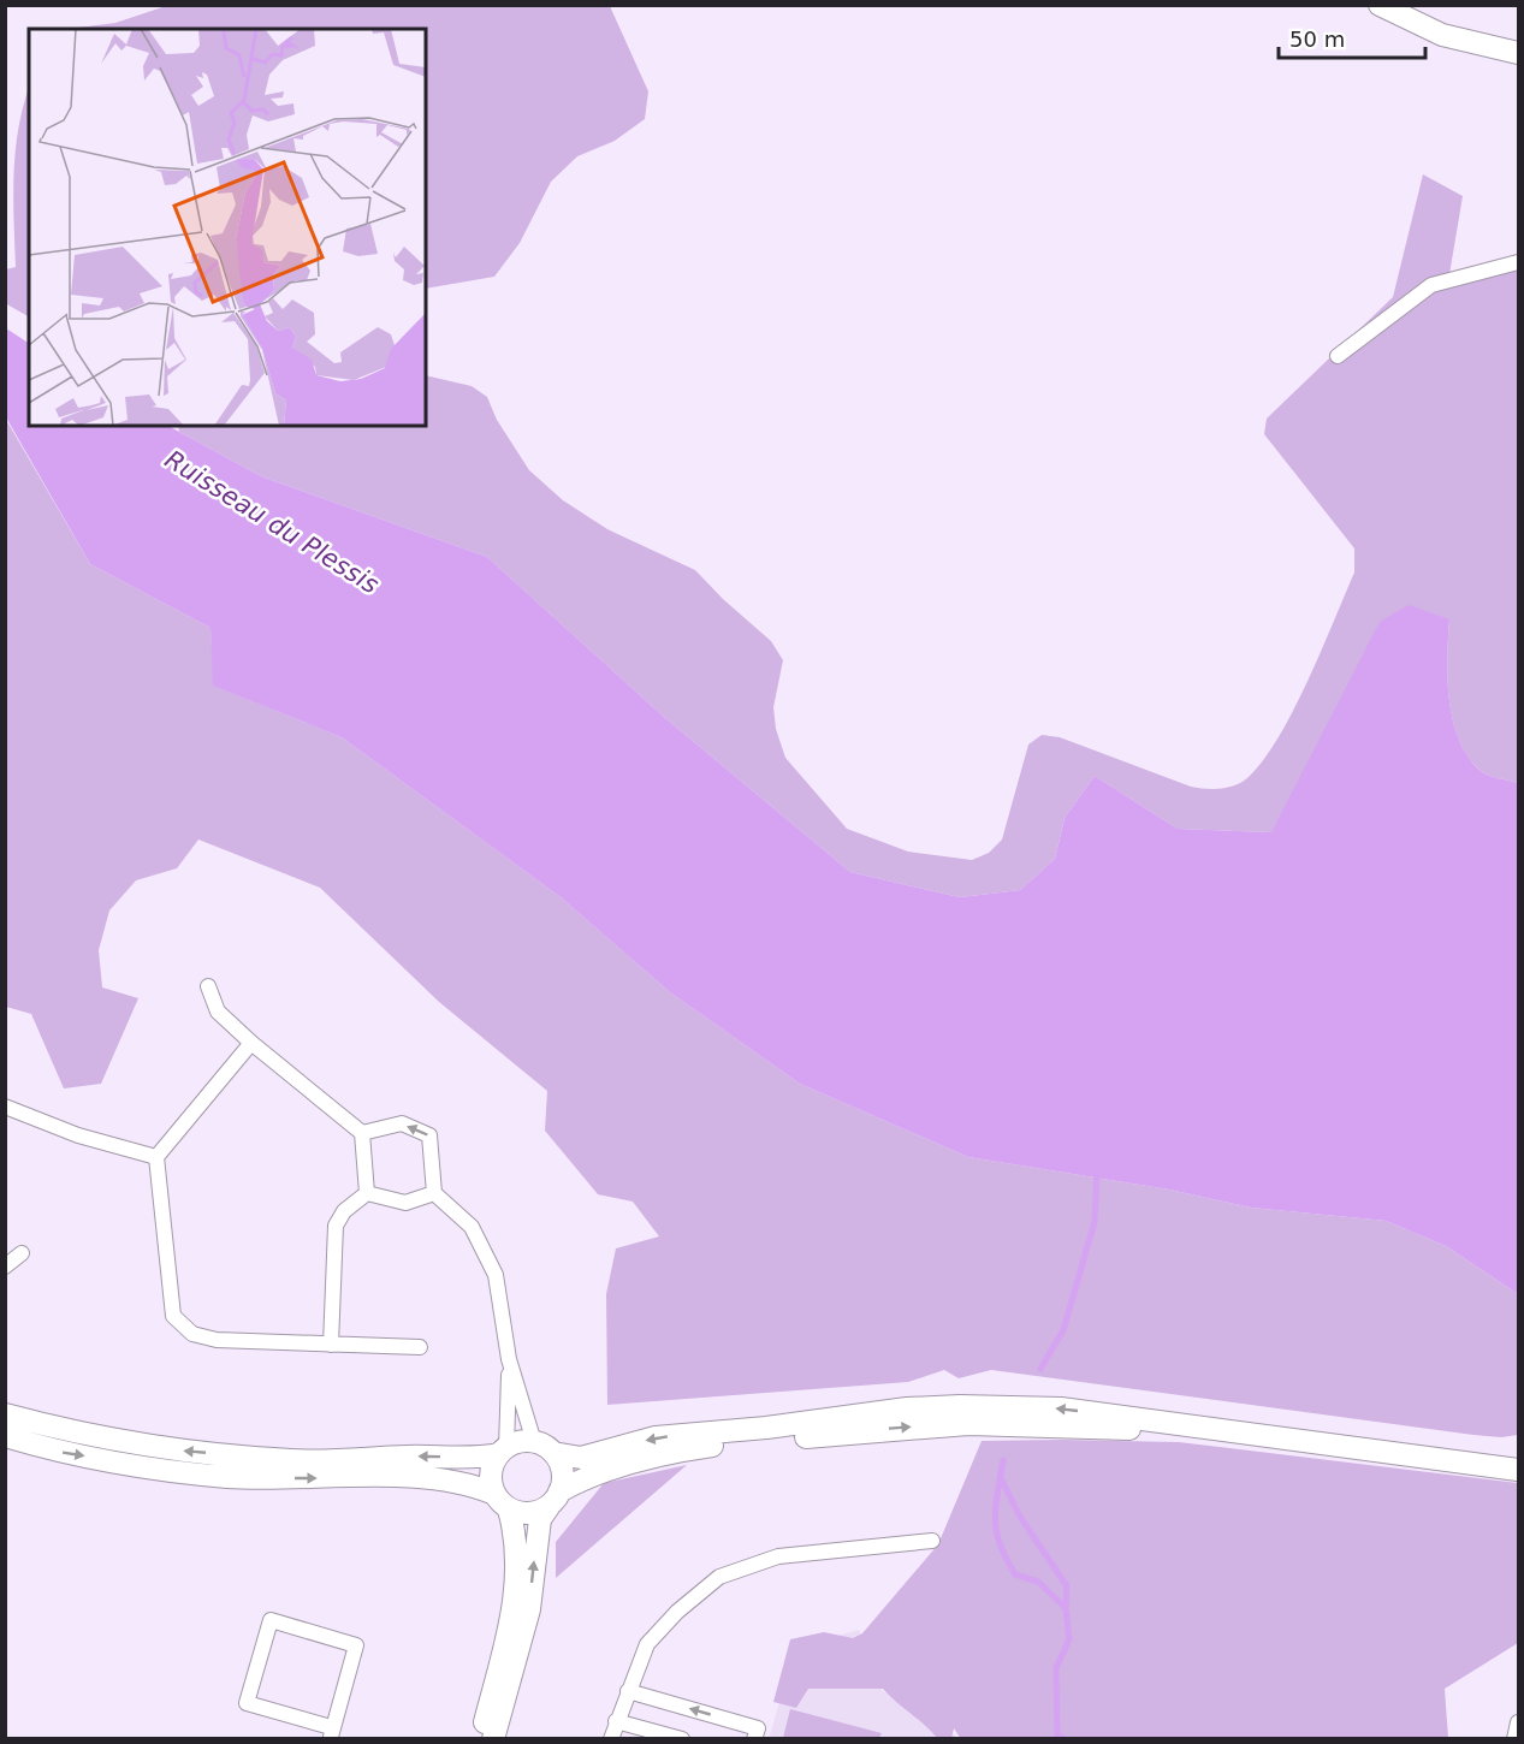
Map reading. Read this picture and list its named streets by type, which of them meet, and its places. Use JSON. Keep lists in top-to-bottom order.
{
  "water": ["Ruisseau du Plessis"],
  "scale_bar": "50 m"
}
